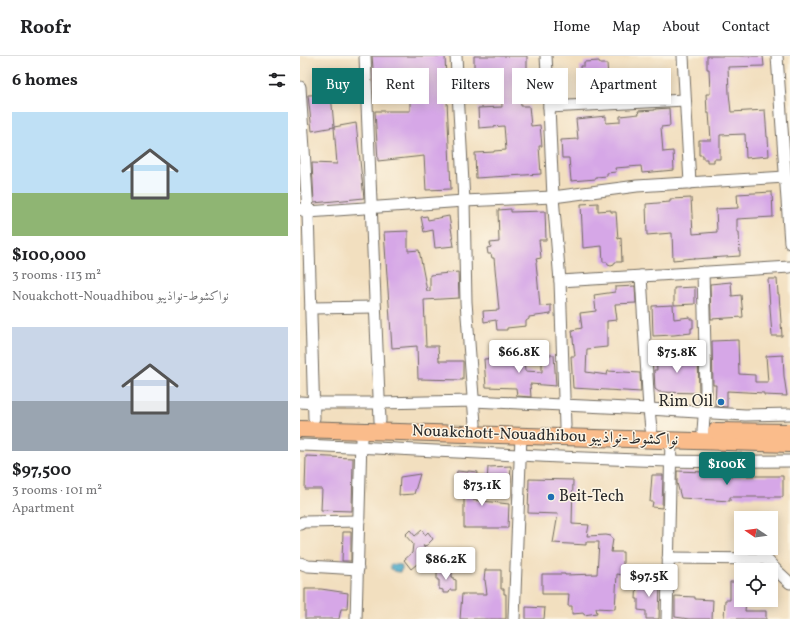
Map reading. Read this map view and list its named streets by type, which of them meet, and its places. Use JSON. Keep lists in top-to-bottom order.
{
  "streets": {
    "highway": ["Nouakchott-Nouadhibou نواكشوط-نواذيبو"]
  },
  "places": ["Rim Oil", "Beit-Tech"],
  "north": "left",
  "page": {
    "header": "Roofr",
    "nav": [
      "Home",
      "Map",
      "About",
      "Contact"
    ],
    "heading": "6 homes",
    "chip": [
      "Buy",
      "Rent",
      "Filters",
      "New",
      "Apartment"
    ],
    "list": [
      {
        "name": "$100,000",
        "note": "3 rooms · 113 m² · Nouakchott-Nouadhibou نواكشوط-نواذيبو"
      },
      {
        "name": "$97,500",
        "note": "3 rooms · 101 m² · Apartment"
      }
    ],
    "price": [
      "$66.8K",
      "$75.8K",
      "$100K",
      "$73.1K",
      "$86.2K",
      "$97.5K"
    ]
  }
}
